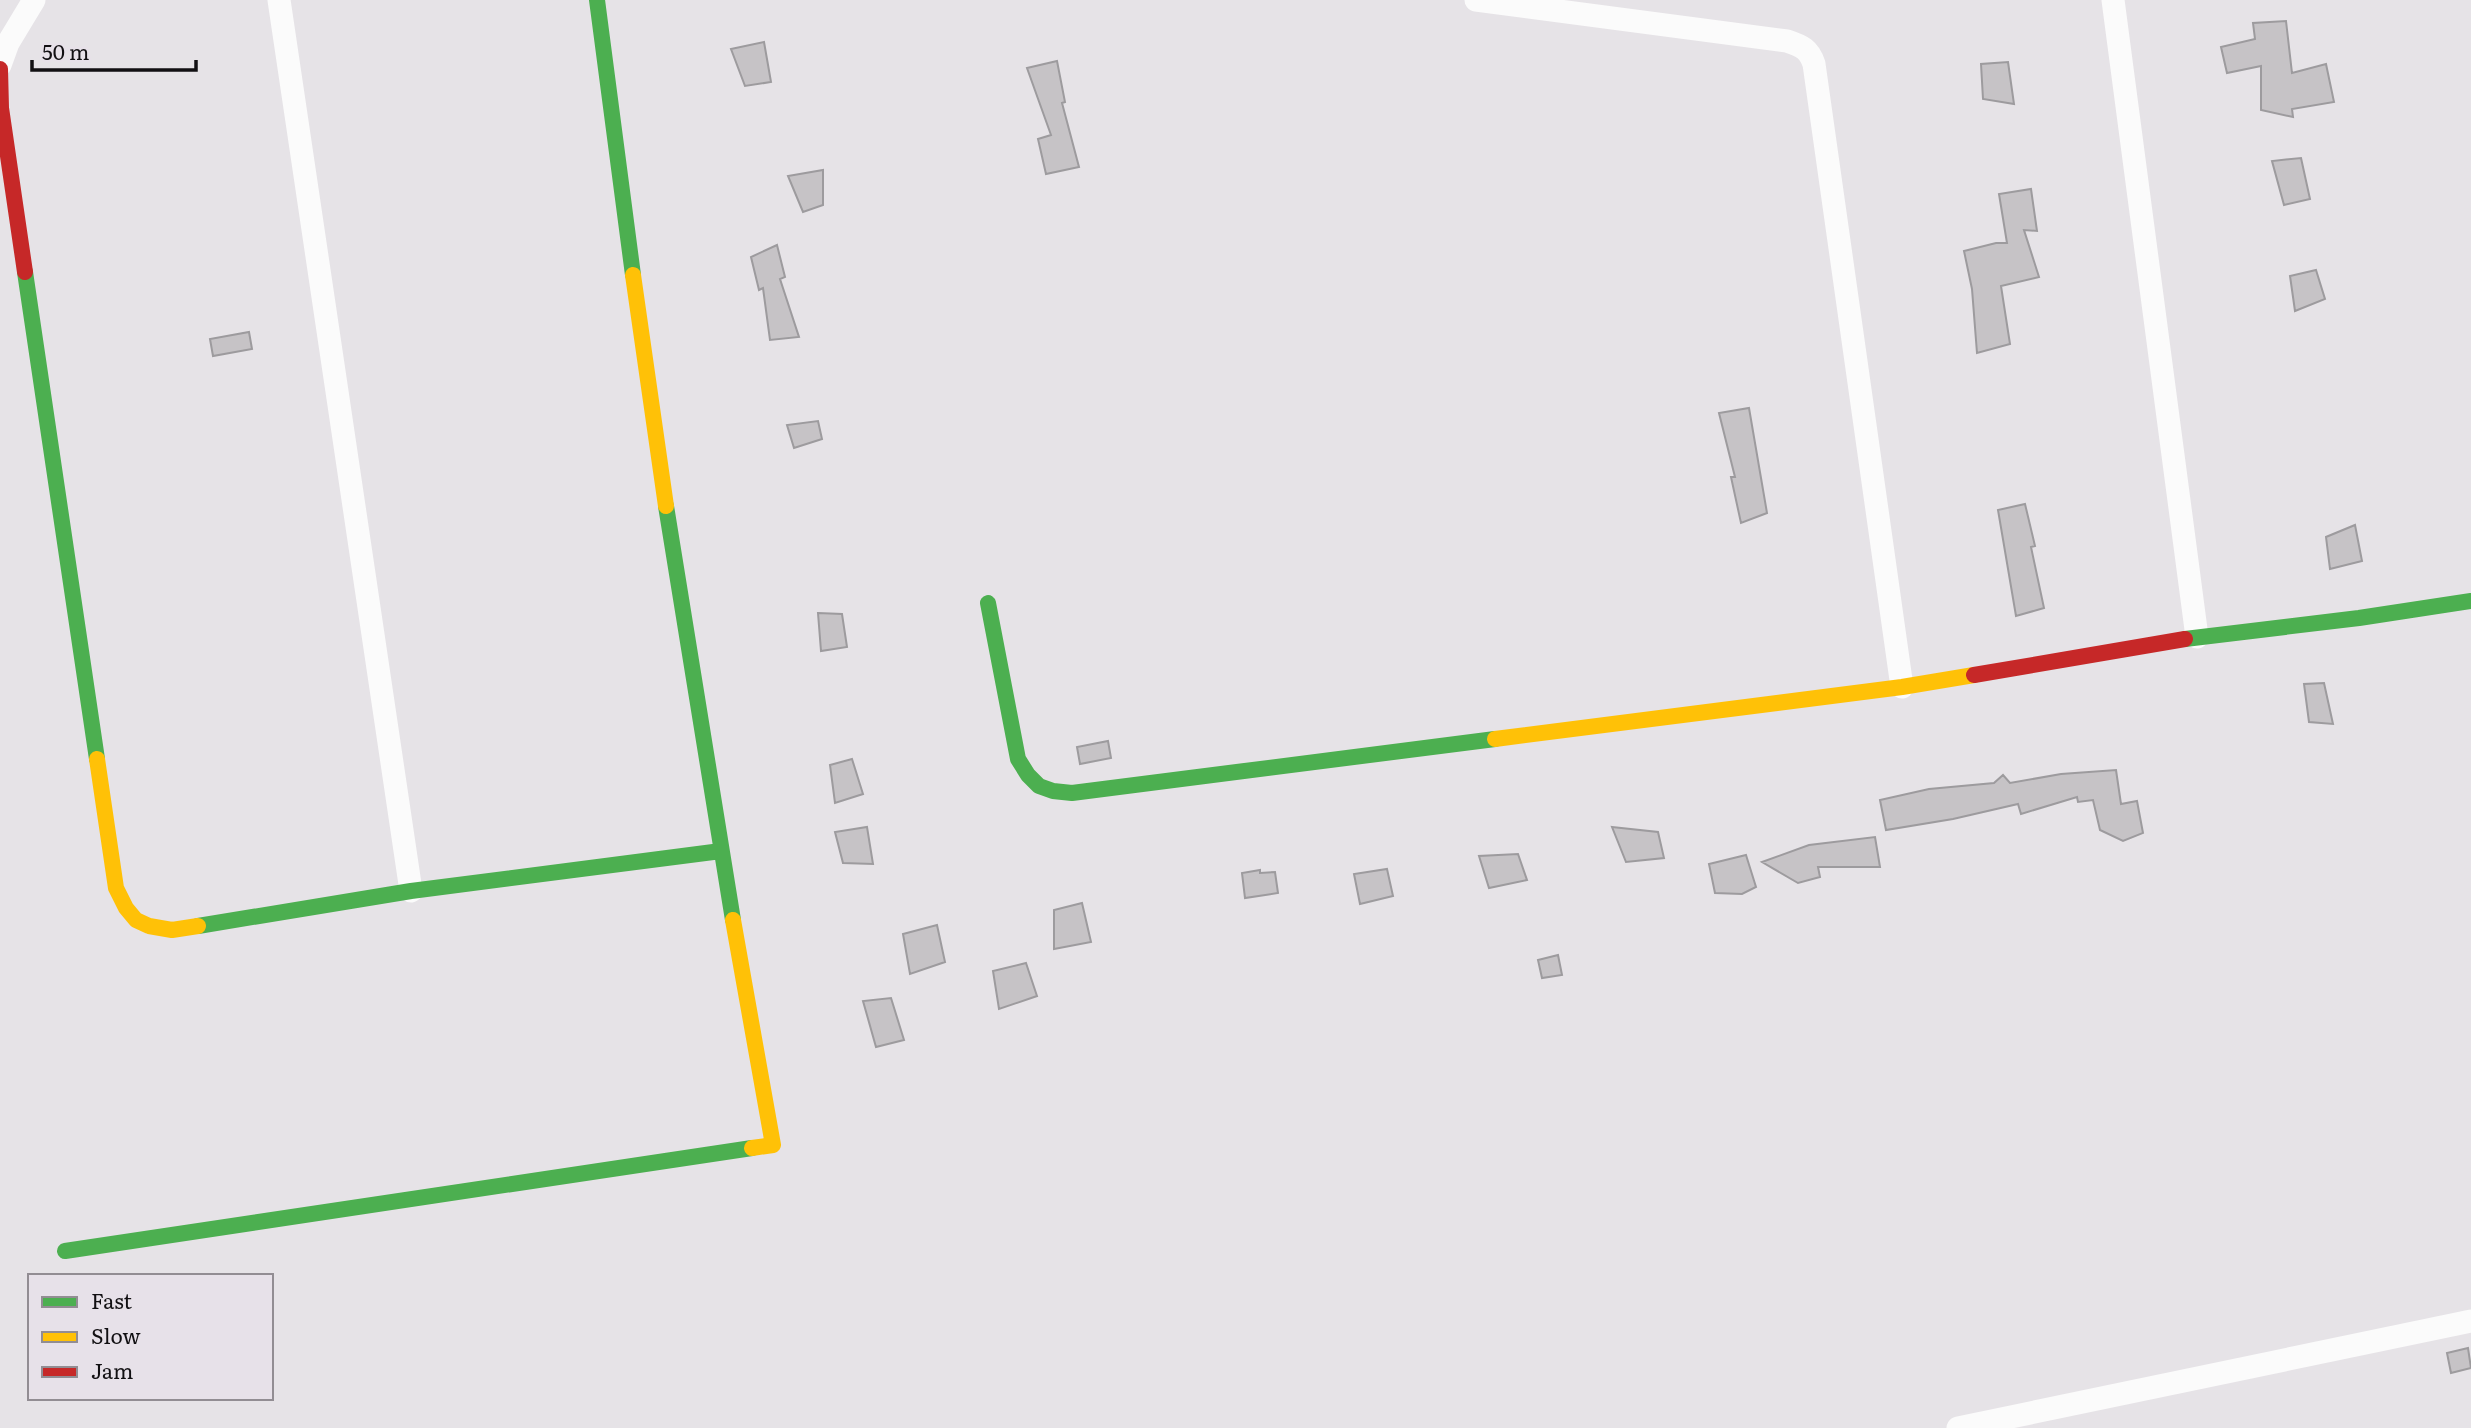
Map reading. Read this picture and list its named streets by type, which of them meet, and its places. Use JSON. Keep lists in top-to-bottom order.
{
  "legend": ["Fast", "Slow", "Jam"],
  "scale_bar": "50 m"
}
